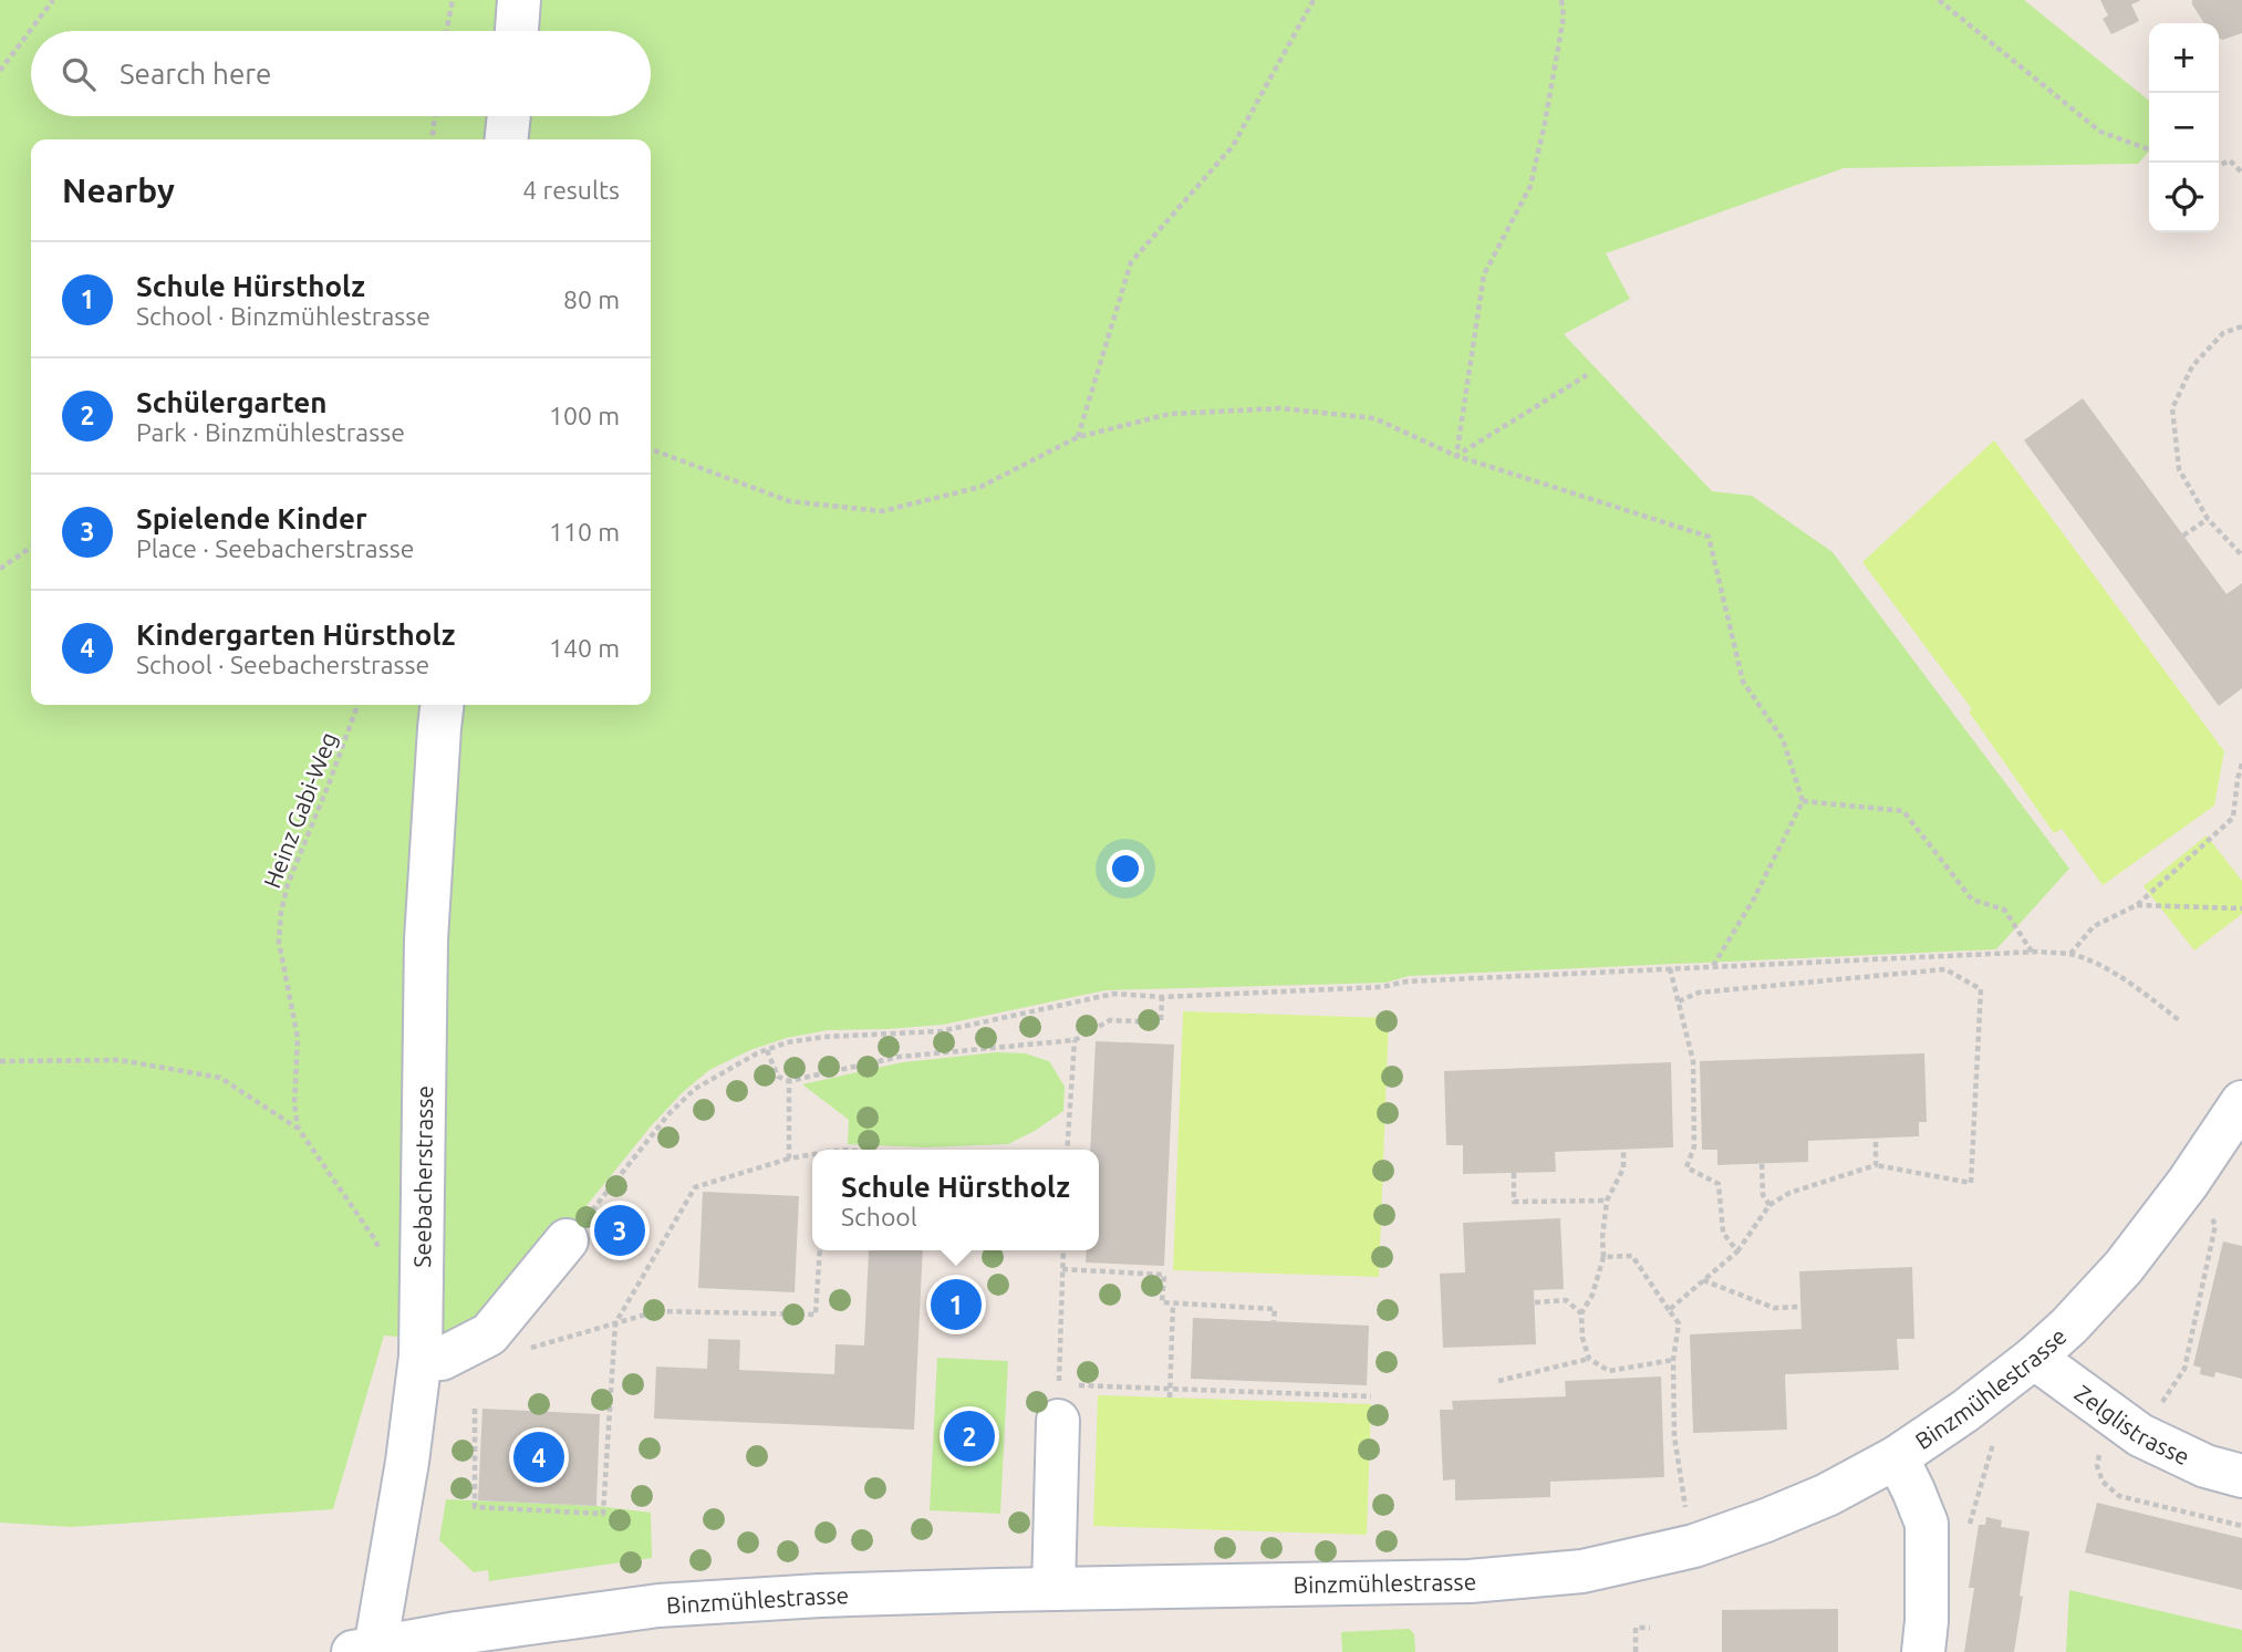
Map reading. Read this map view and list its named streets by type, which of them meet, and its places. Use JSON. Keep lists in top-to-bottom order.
{
  "streets": {
    "street": ["Seebacherstrasse", "Binzmühlestrasse", "Zelglistrasse"],
    "path": ["Heinz Gabi-Weg"]
  },
  "crossings": [
    ["Seebacherstrasse", "Binzmühlestrasse"],
    ["Binzmühlestrasse", "Zelglistrasse"]
  ],
  "page": {
    "map_buttons": ["+", "−"],
    "search": "Search here",
    "heading": ["Nearby", "4 results"],
    "list": [
      {
        "mark": "1",
        "name": "Schule Hürstholz",
        "note": "School · Binzmühlestrasse",
        "value": "80 m"
      },
      {
        "mark": "2",
        "name": "Schülergarten",
        "note": "Park · Binzmühlestrasse",
        "value": "100 m"
      },
      {
        "mark": "3",
        "name": "Spielende Kinder",
        "note": "Place · Seebacherstrasse",
        "value": "110 m"
      },
      {
        "mark": "4",
        "name": "Kindergarten Hürstholz",
        "note": "School · Seebacherstrasse",
        "value": "140 m"
      }
    ],
    "popup": ["Schule Hürstholz", "School"],
    "pins": [
      "3",
      "1",
      "2",
      "4"
    ]
  }
}
